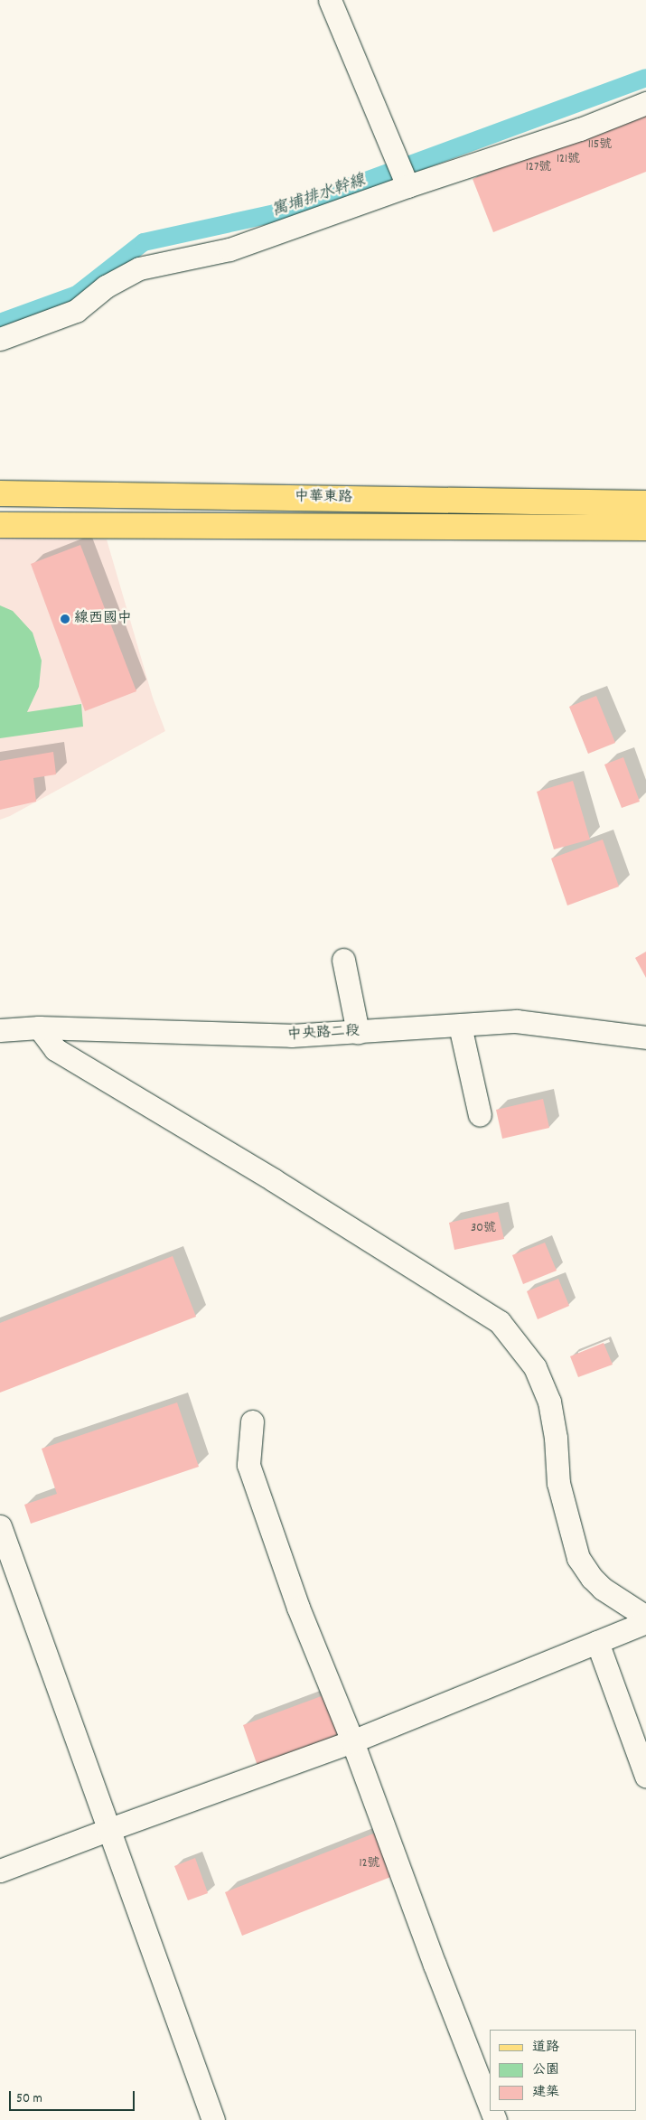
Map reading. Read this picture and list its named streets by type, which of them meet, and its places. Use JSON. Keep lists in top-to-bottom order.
{
  "streets": {
    "main road": ["中華東路"],
    "street": ["中央路二段"]
  },
  "water": ["寓埔排水幹線"],
  "places": ["線西國中"],
  "house_numbers": [
    "115號",
    "121號",
    "127號",
    "30號",
    "12號"
  ],
  "legend": ["道路", "公園", "建築"],
  "scale_bar": "50 m"
}
